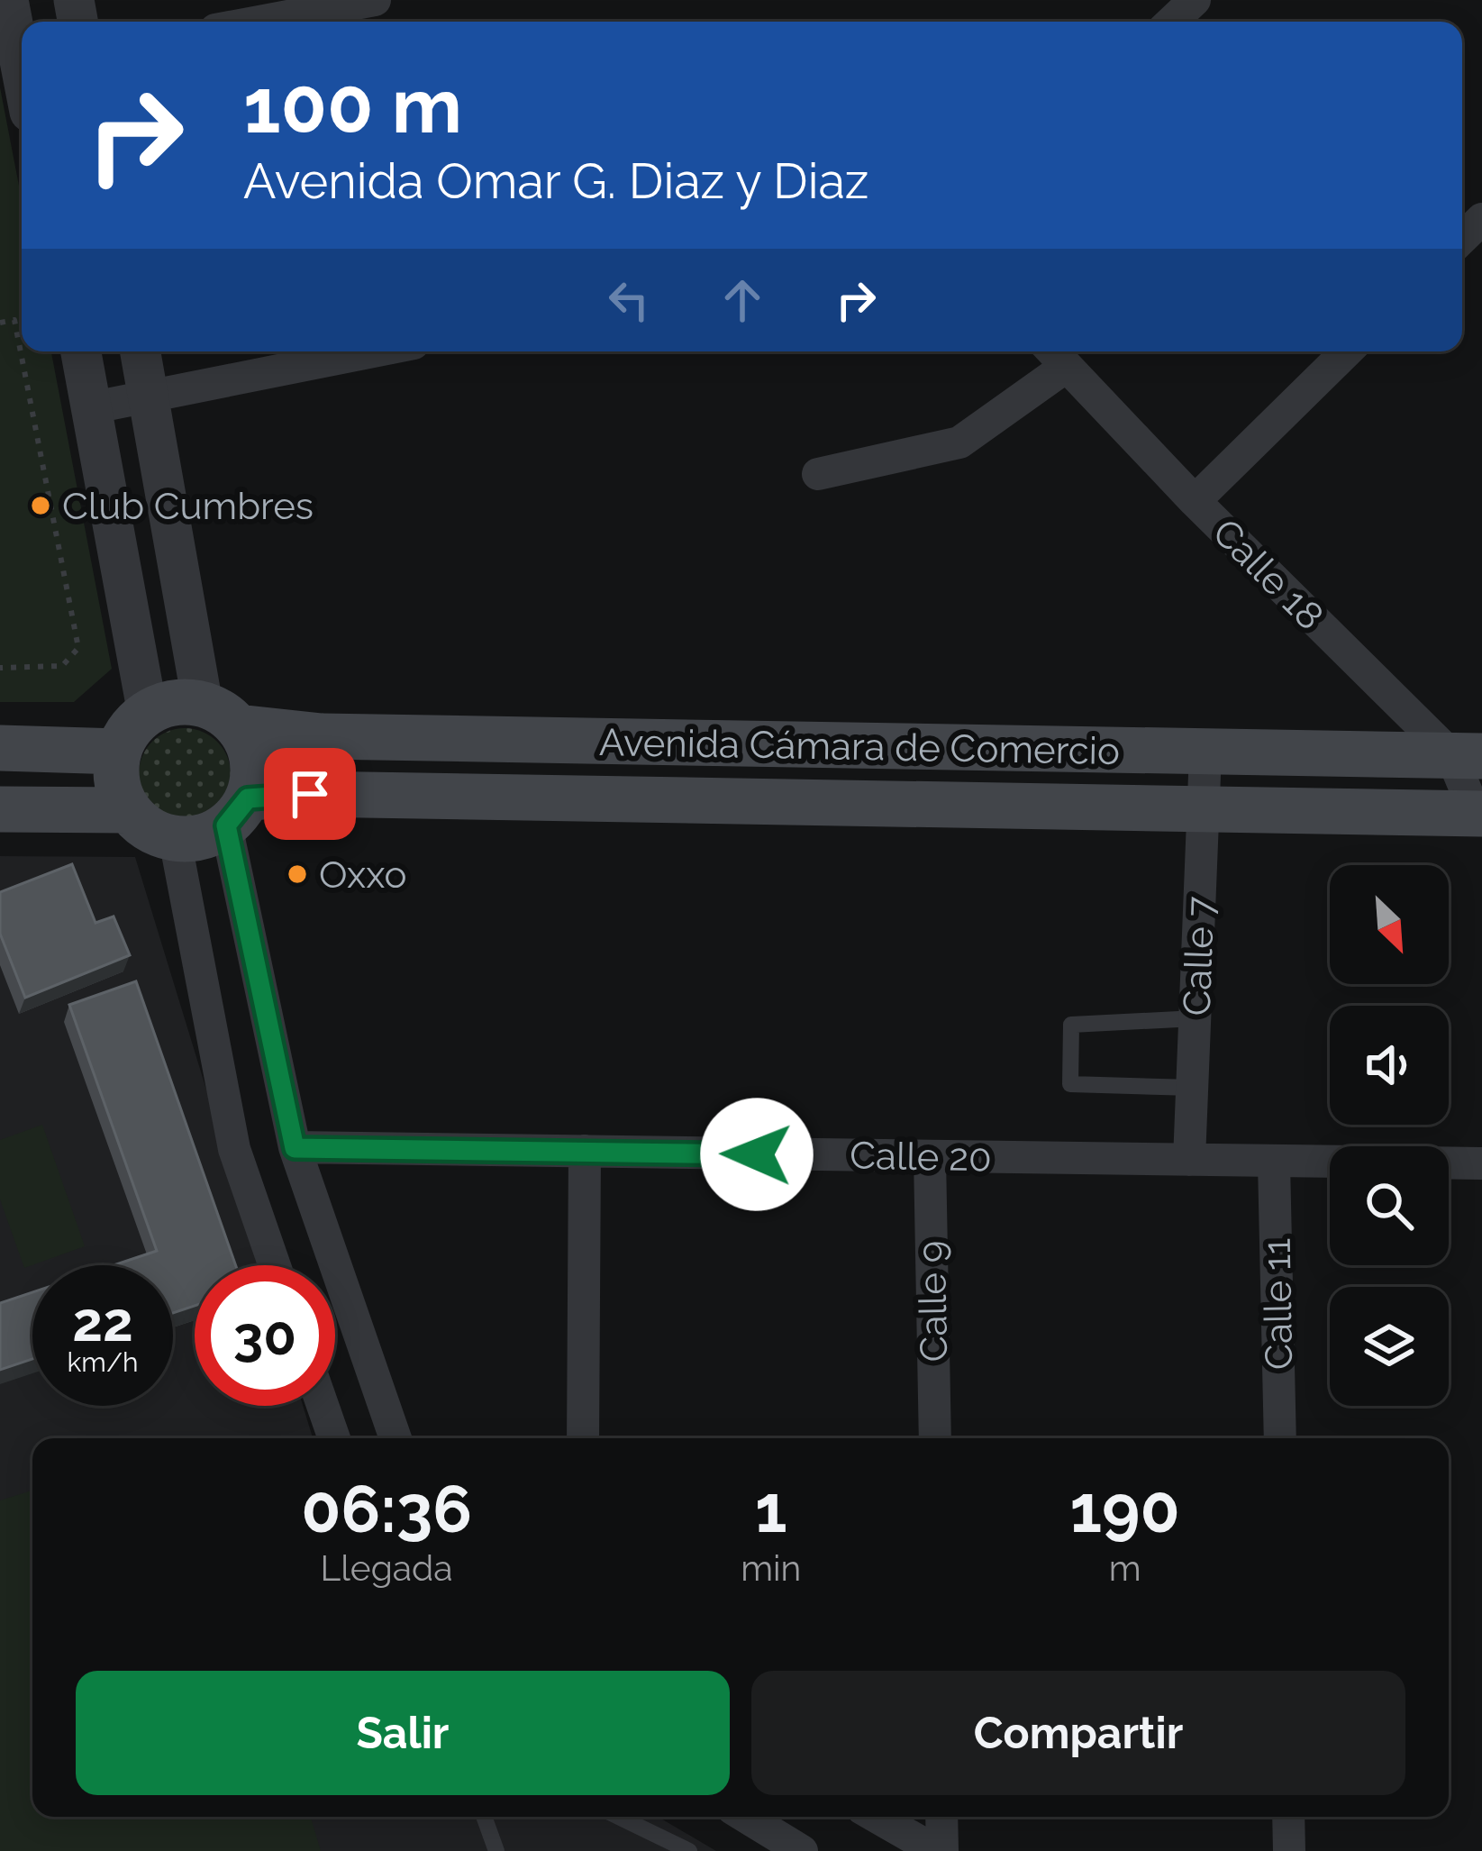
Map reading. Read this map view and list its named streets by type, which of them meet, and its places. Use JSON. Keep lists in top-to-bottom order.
{
  "streets": {
    "main road": ["Avenida Cámara de Comercio"],
    "street": [
      "Calle 18",
      "Calle 7",
      "Calle 20",
      "Calle 9",
      "Calle 11"
    ]
  },
  "crossings": [
    ["Calle 18", "Avenida Cámara de Comercio"],
    ["Avenida Cámara de Comercio", "Calle 7"],
    ["Calle 7", "Calle 20"],
    ["Calle 20", "Calle 9"],
    ["Calle 20", "Calle 11"]
  ],
  "places": ["Club Cumbres", "Oxxo"],
  "north": "bottom right",
  "page": {
    "turn": ["100 m", "Avenida Omar G. Diaz y Diaz"],
    "speed": "22 km/h",
    "limit": "30",
    "eta": [
      "06:36",
      "Llegada",
      "1",
      "min",
      "190",
      "m"
    ],
    "buttons": ["Salir", "Compartir"]
  }
}
